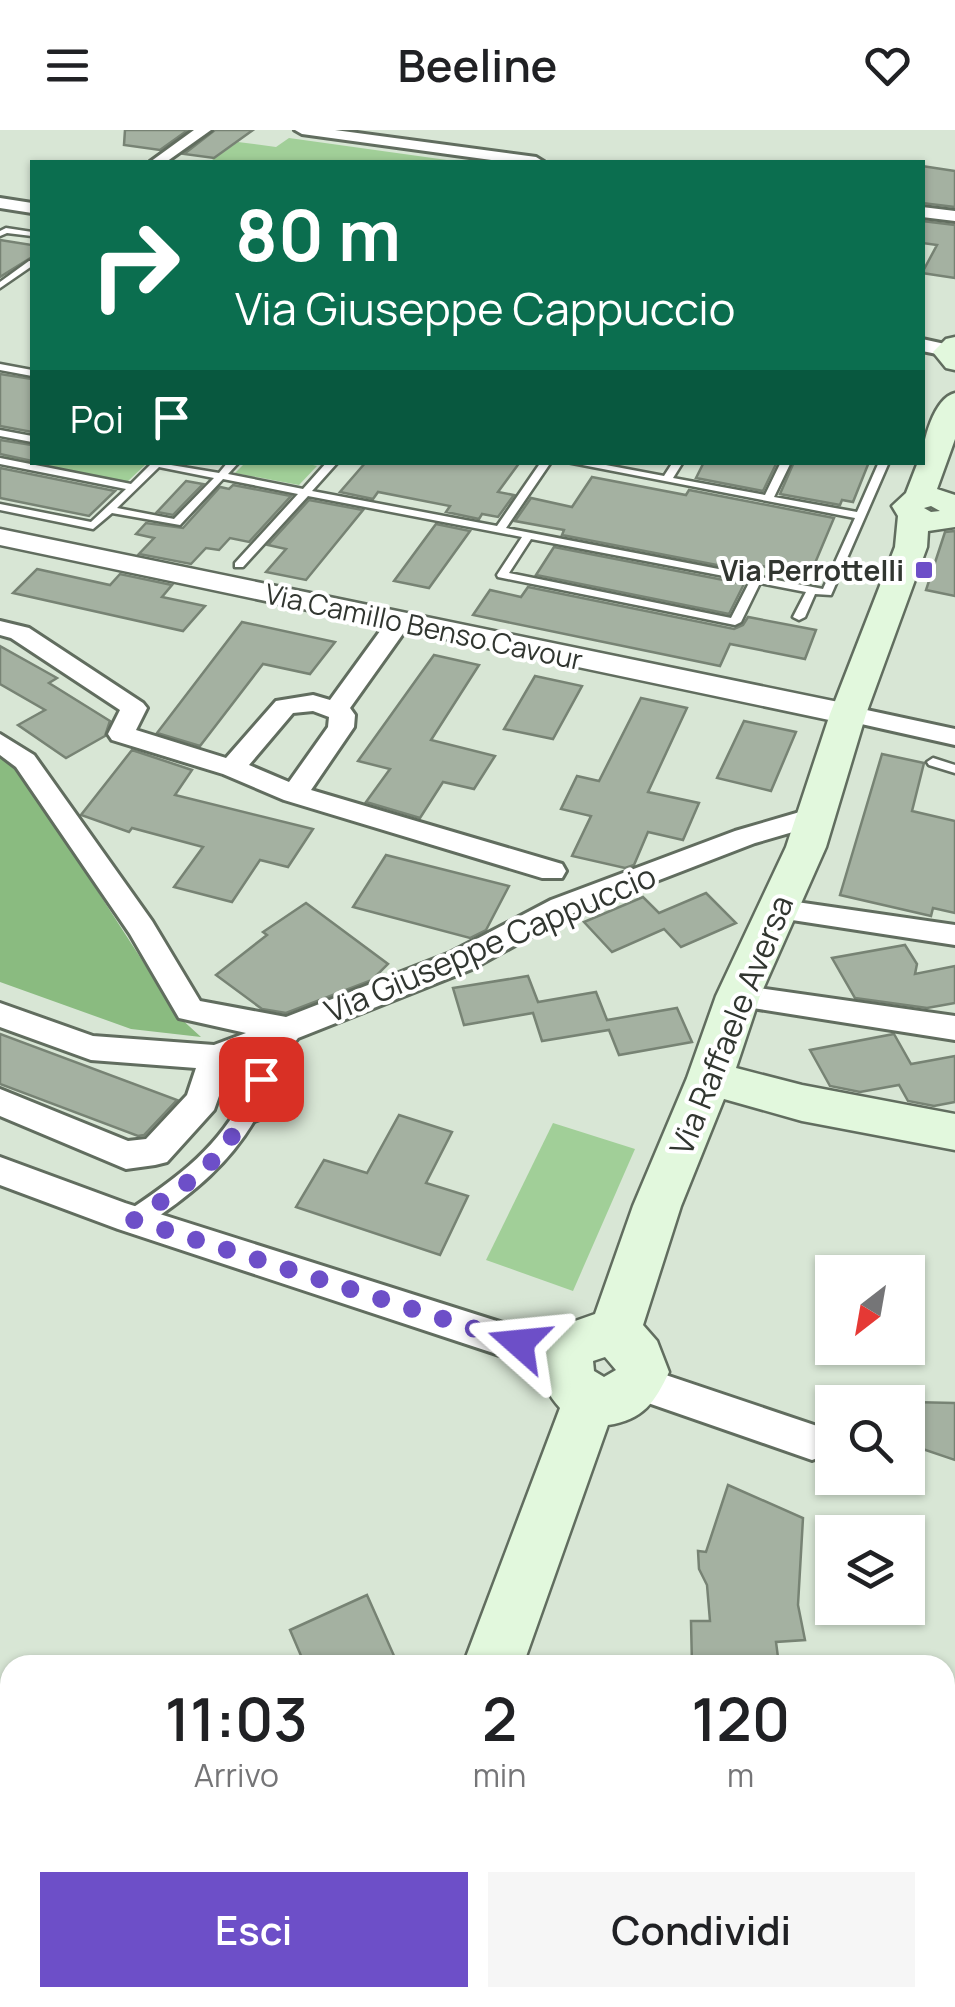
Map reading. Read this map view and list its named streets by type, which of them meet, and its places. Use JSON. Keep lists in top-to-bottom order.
{
  "streets": {
    "main road": ["Via Raffaele Aversa"],
    "street": ["Via Camillo Benso Cavour", "Via Giuseppe Cappuccio"]
  },
  "crossings": [
    ["Via Camillo Benso Cavour", "Via Raffaele Aversa"],
    ["Via Giuseppe Cappuccio", "Via Raffaele Aversa"]
  ],
  "places": {
    "transit": ["Via Perrottelli"]
  },
  "north": "bottom left",
  "page": {
    "header": "Beeline",
    "turn": ["80 m", "Via Giuseppe Cappuccio"],
    "then": "Poi",
    "eta": [
      "11:03",
      "Arrivo",
      "2",
      "min",
      "120",
      "m"
    ],
    "buttons": ["Esci", "Condividi"]
  }
}
